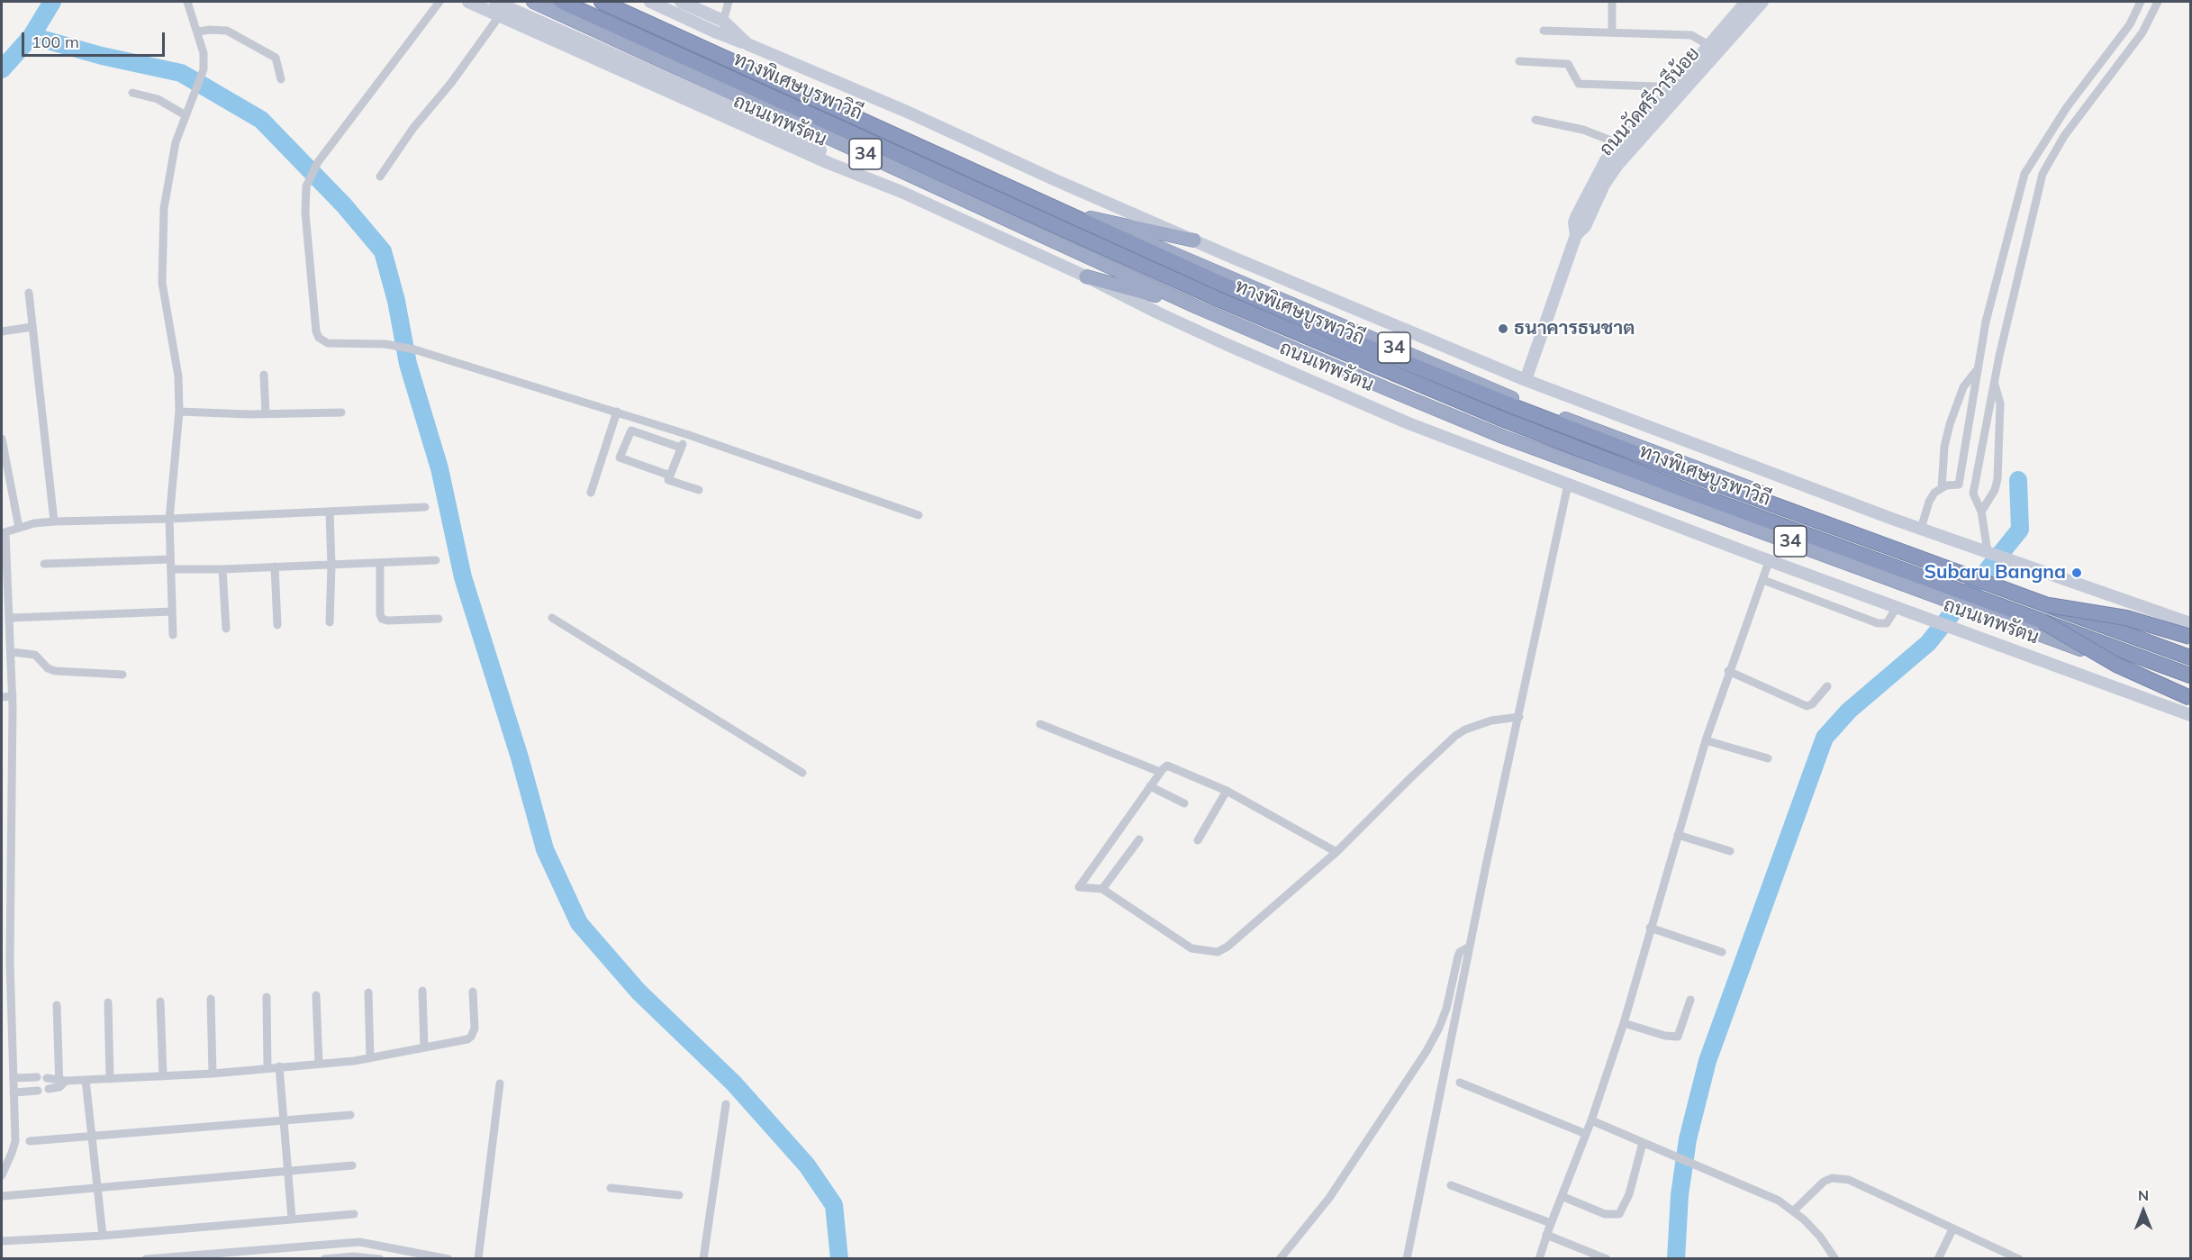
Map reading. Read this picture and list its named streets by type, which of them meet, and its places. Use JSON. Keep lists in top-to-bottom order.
{
  "streets": {
    "highway": ["ทางพิเศษบูรพาวิถี", "ถนนเทพรัตน", "34"],
    "main road": ["ถนนวัดศรีวารีน้อย"]
  },
  "crossings": [
    ["ถนนวัดศรีวารีน้อย", "34"]
  ],
  "places": ["ธนาคารธนชาต", "Subaru Bangna"],
  "scale_bar": "100 m",
  "north": "top"
}
